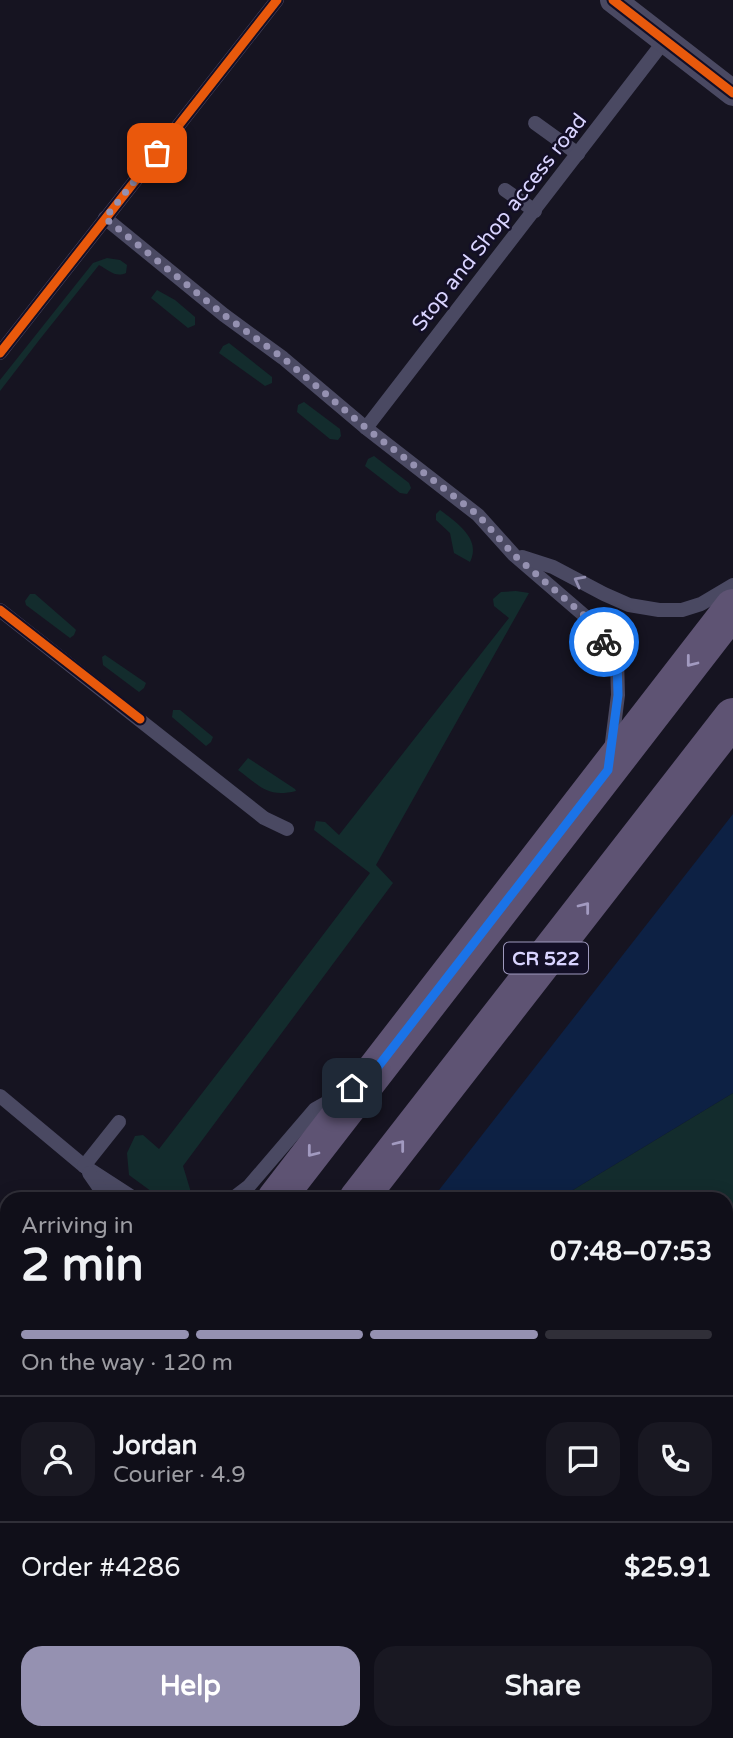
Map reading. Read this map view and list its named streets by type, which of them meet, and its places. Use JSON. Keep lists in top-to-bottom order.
{
  "streets": {
    "main road": ["CR 522"],
    "lane": ["Stop and Shop access road"]
  },
  "page": {
    "heading": ["2 min", "Arriving in", "07:48–07:53"],
    "panel": [
      "Jordan",
      "Courier · 4.9",
      "Order #4286",
      "$25.91"
    ],
    "bar": "On the way · 120 m",
    "buttons": ["Help", "Share"]
  }
}
